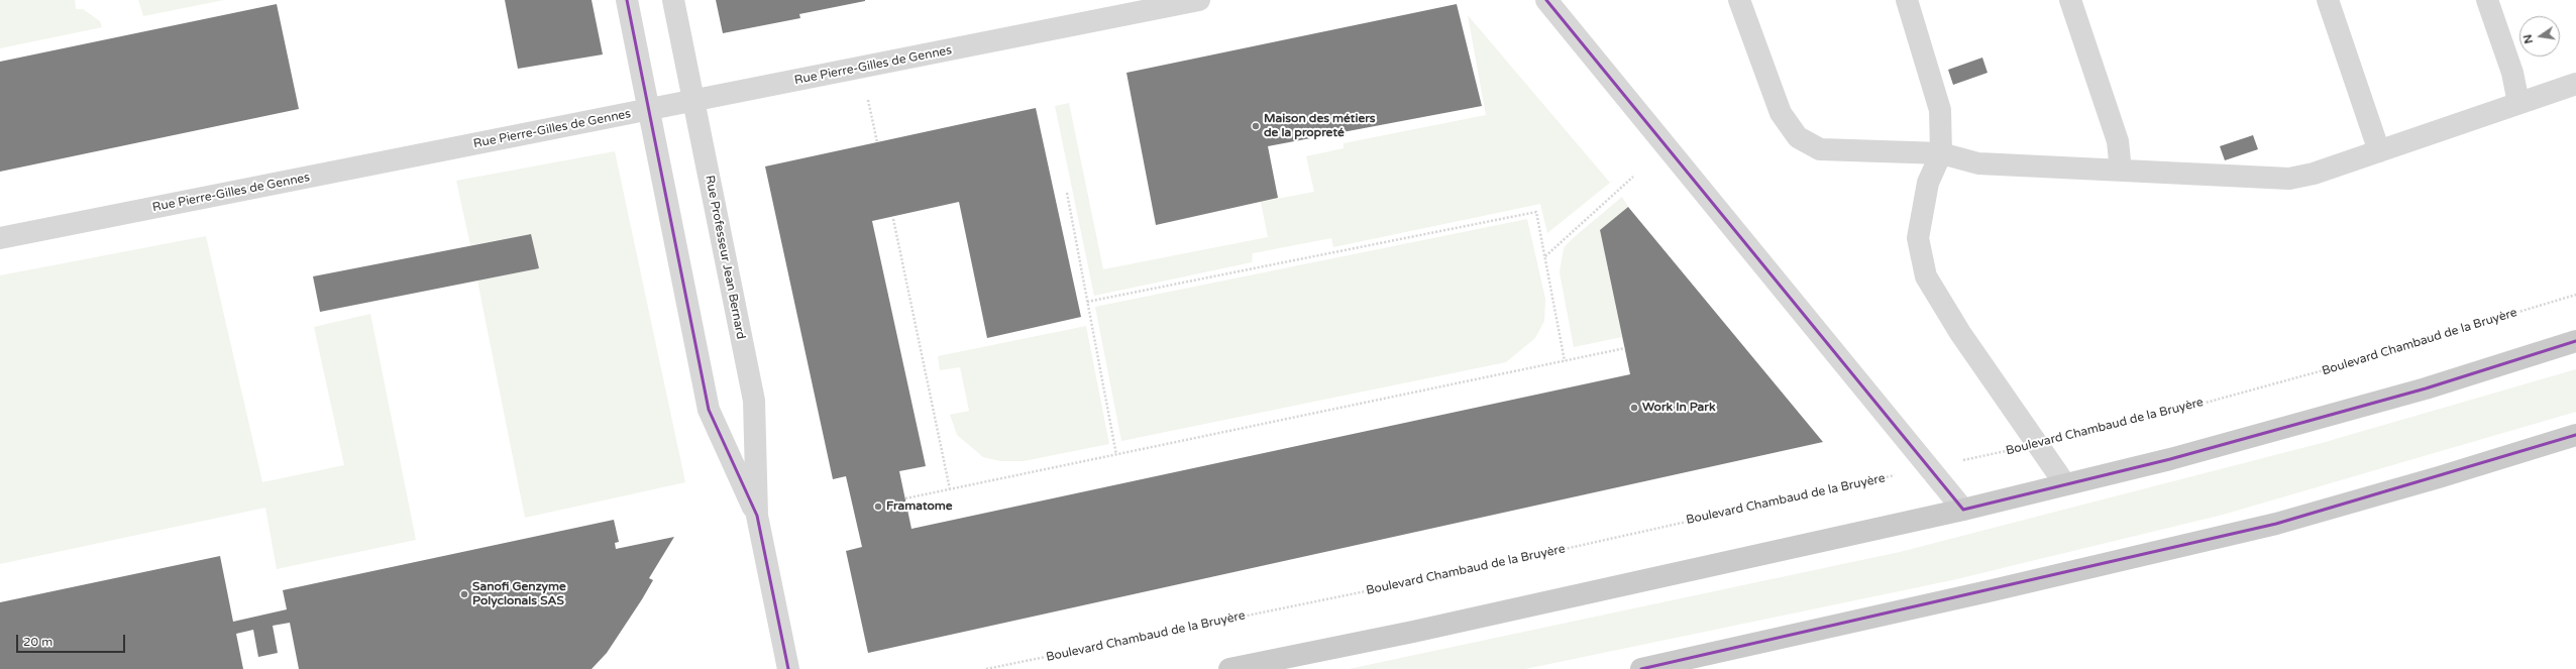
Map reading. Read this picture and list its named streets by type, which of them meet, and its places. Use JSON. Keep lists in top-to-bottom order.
{
  "streets": {
    "street": ["Rue Pierre-Gilles de Gennes", "Rue Professeur Jean Bernard"],
    "path": ["Boulevard Chambaud de la Bruyère"]
  },
  "crossings": [
    ["Rue Pierre-Gilles de Gennes", "Rue Professeur Jean Bernard"]
  ],
  "places": [
    "Maison des métiers de la propreté",
    "Work In Park",
    "Framatome",
    "Sanofi Genzyme Polyclonals SAS"
  ],
  "scale_bar": "20 m",
  "north": "left"
}
